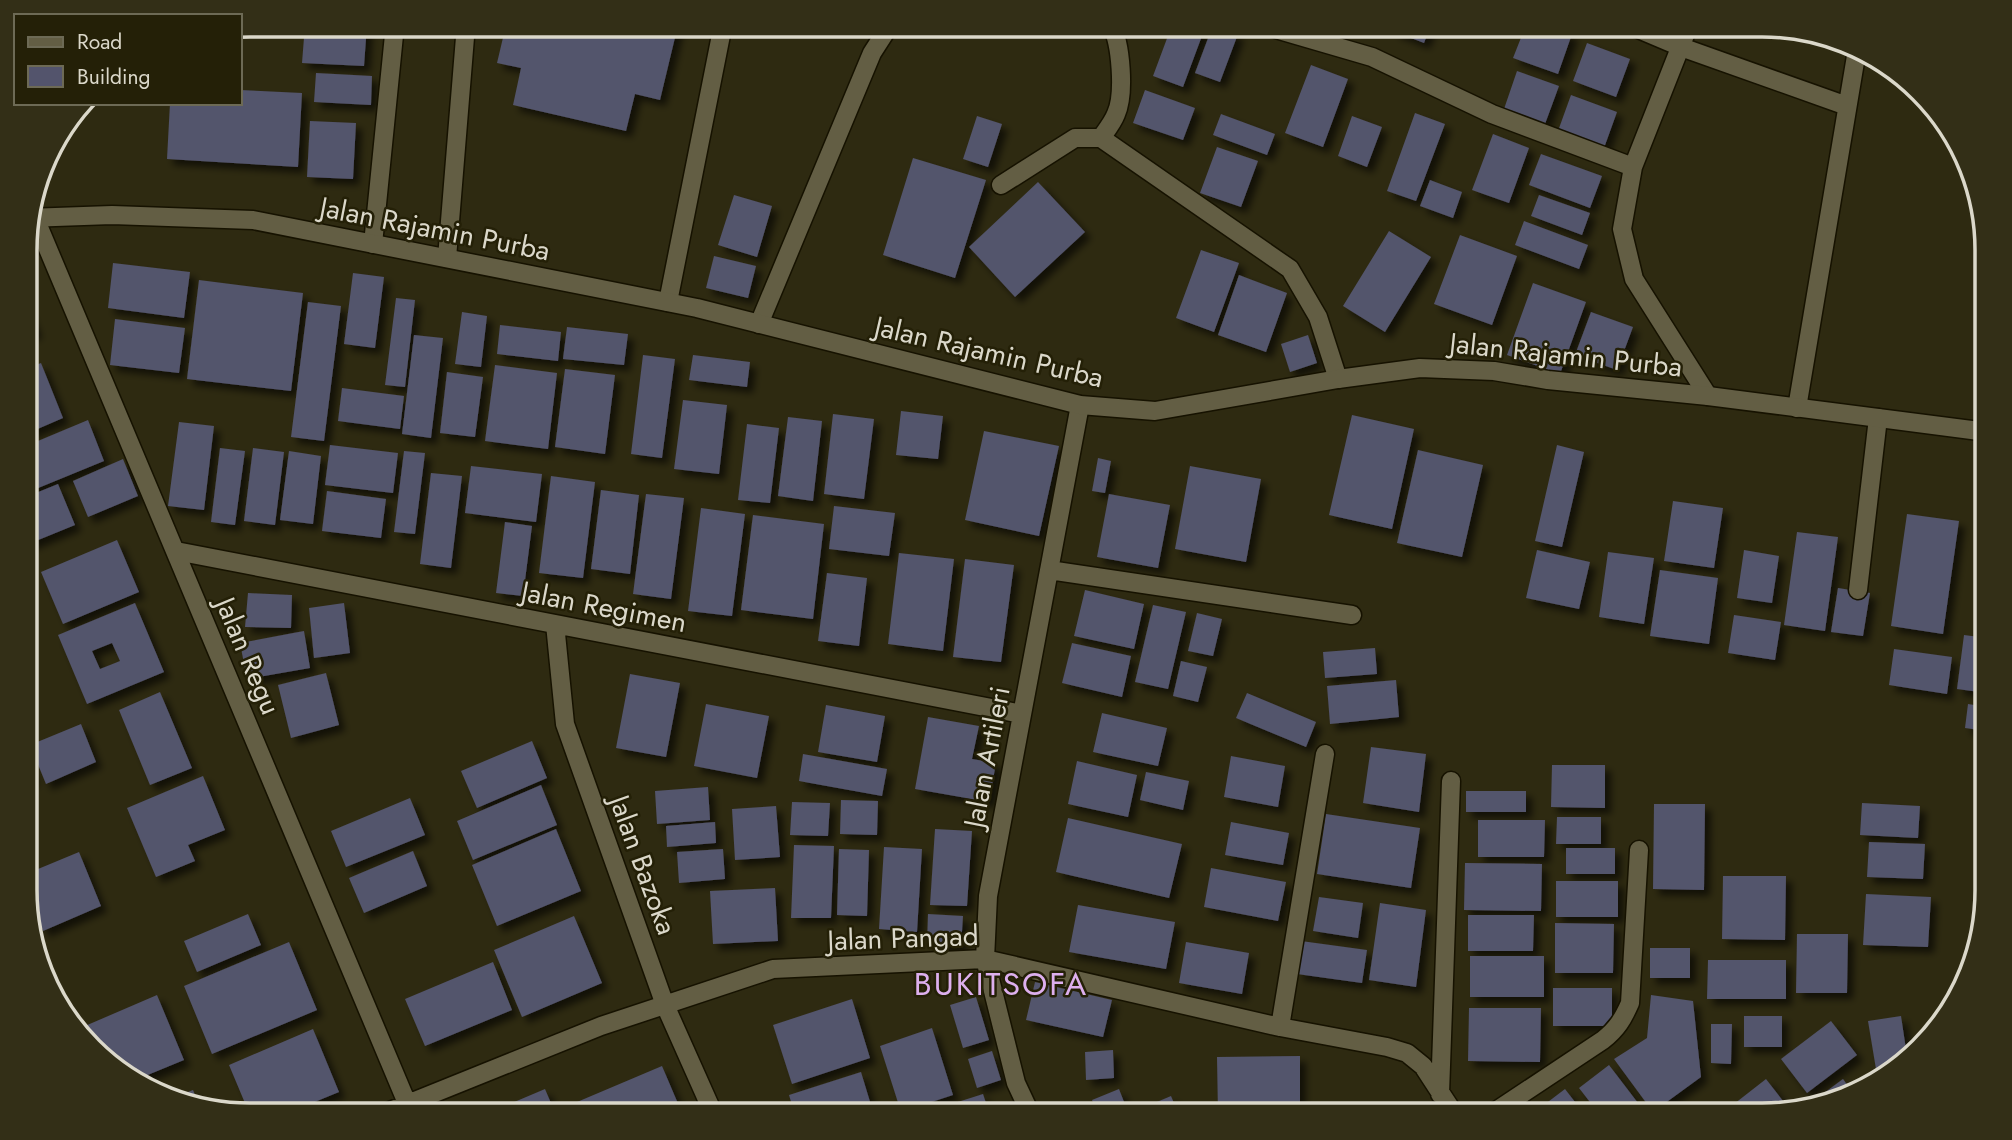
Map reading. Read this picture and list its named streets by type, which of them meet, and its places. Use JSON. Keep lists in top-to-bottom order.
{
  "streets": {
    "street": [
      "Jalan Rajamin Purba",
      "Jalan Regimen",
      "Jalan Regu",
      "Jalan Artileri",
      "Jalan Bazoka",
      "Jalan Pangad"
    ]
  },
  "crossings": [
    ["Jalan Rajamin Purba", "Jalan Artileri"],
    ["Jalan Regimen", "Jalan Regu"],
    ["Jalan Regimen", "Jalan Artileri"],
    ["Jalan Regimen", "Jalan Bazoka"],
    ["Jalan Artileri", "Jalan Pangad"],
    ["Jalan Bazoka", "Jalan Pangad"]
  ],
  "districts": ["BUKITSOFA"],
  "legend": ["Road", "Building"]
}
